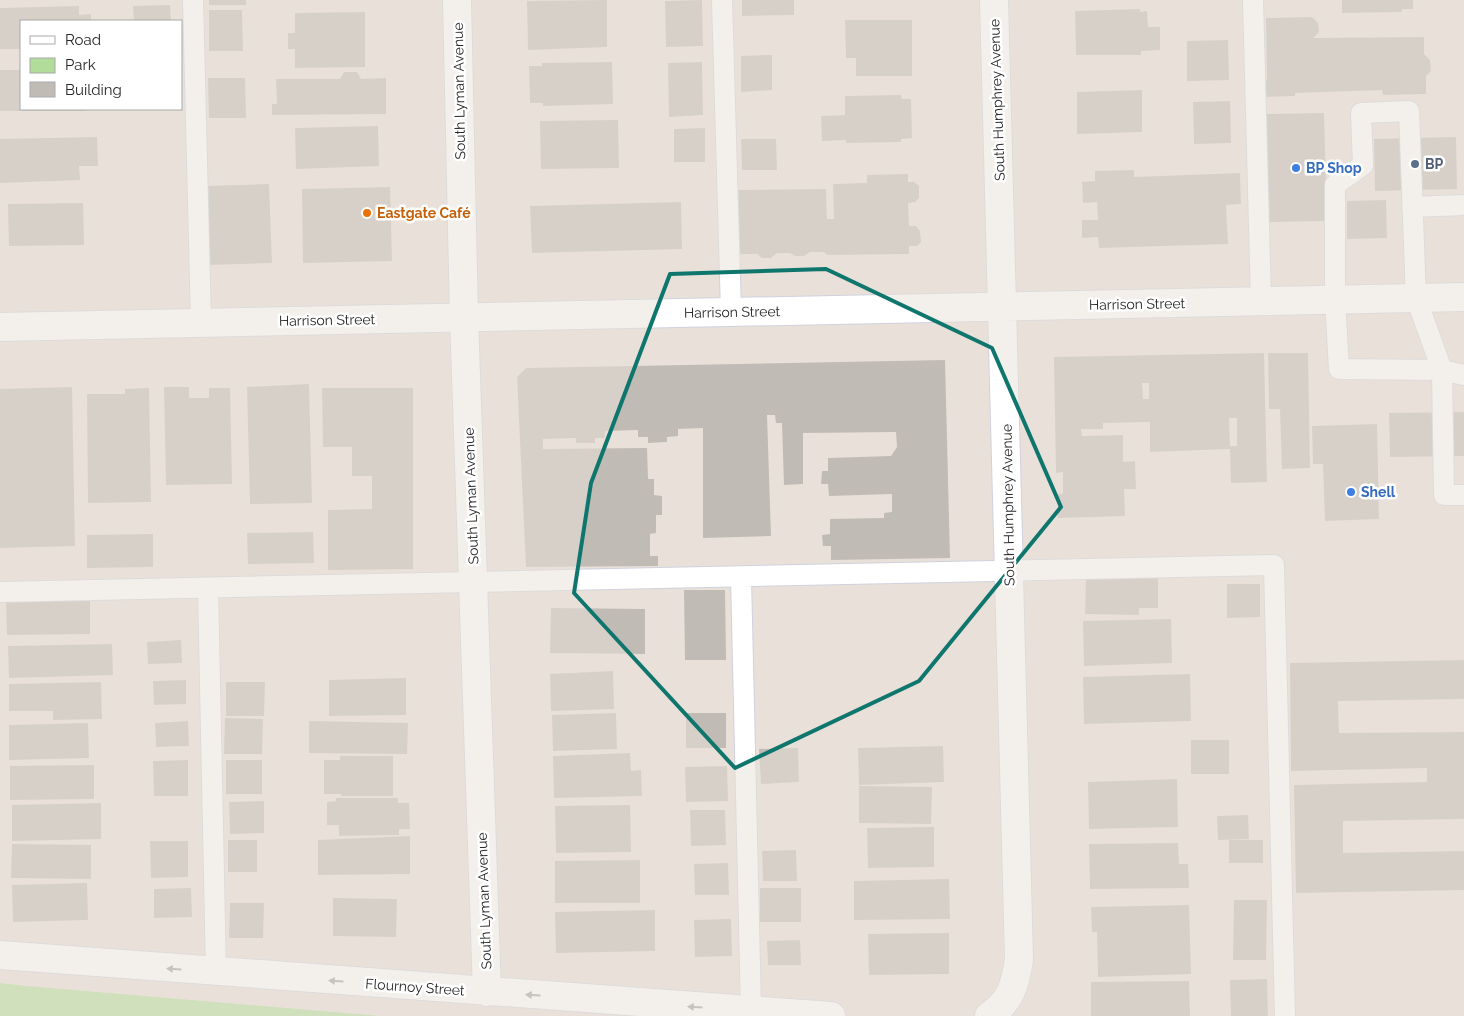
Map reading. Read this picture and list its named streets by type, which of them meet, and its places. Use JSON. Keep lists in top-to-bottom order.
{
  "streets": {
    "street": [
      "South Lyman Avenue",
      "South Humphrey Avenue",
      "Harrison Street",
      "Flournoy Street"
    ]
  },
  "crossings": [
    ["South Lyman Avenue", "Harrison Street"],
    ["South Lyman Avenue", "Flournoy Street"],
    ["South Humphrey Avenue", "Harrison Street"]
  ],
  "one_way": ["Flournoy Street"],
  "places": [
    "BP",
    "BP Shop",
    "Eastgate Café",
    "Shell"
  ],
  "legend": ["Road", "Park", "Building"]
}
